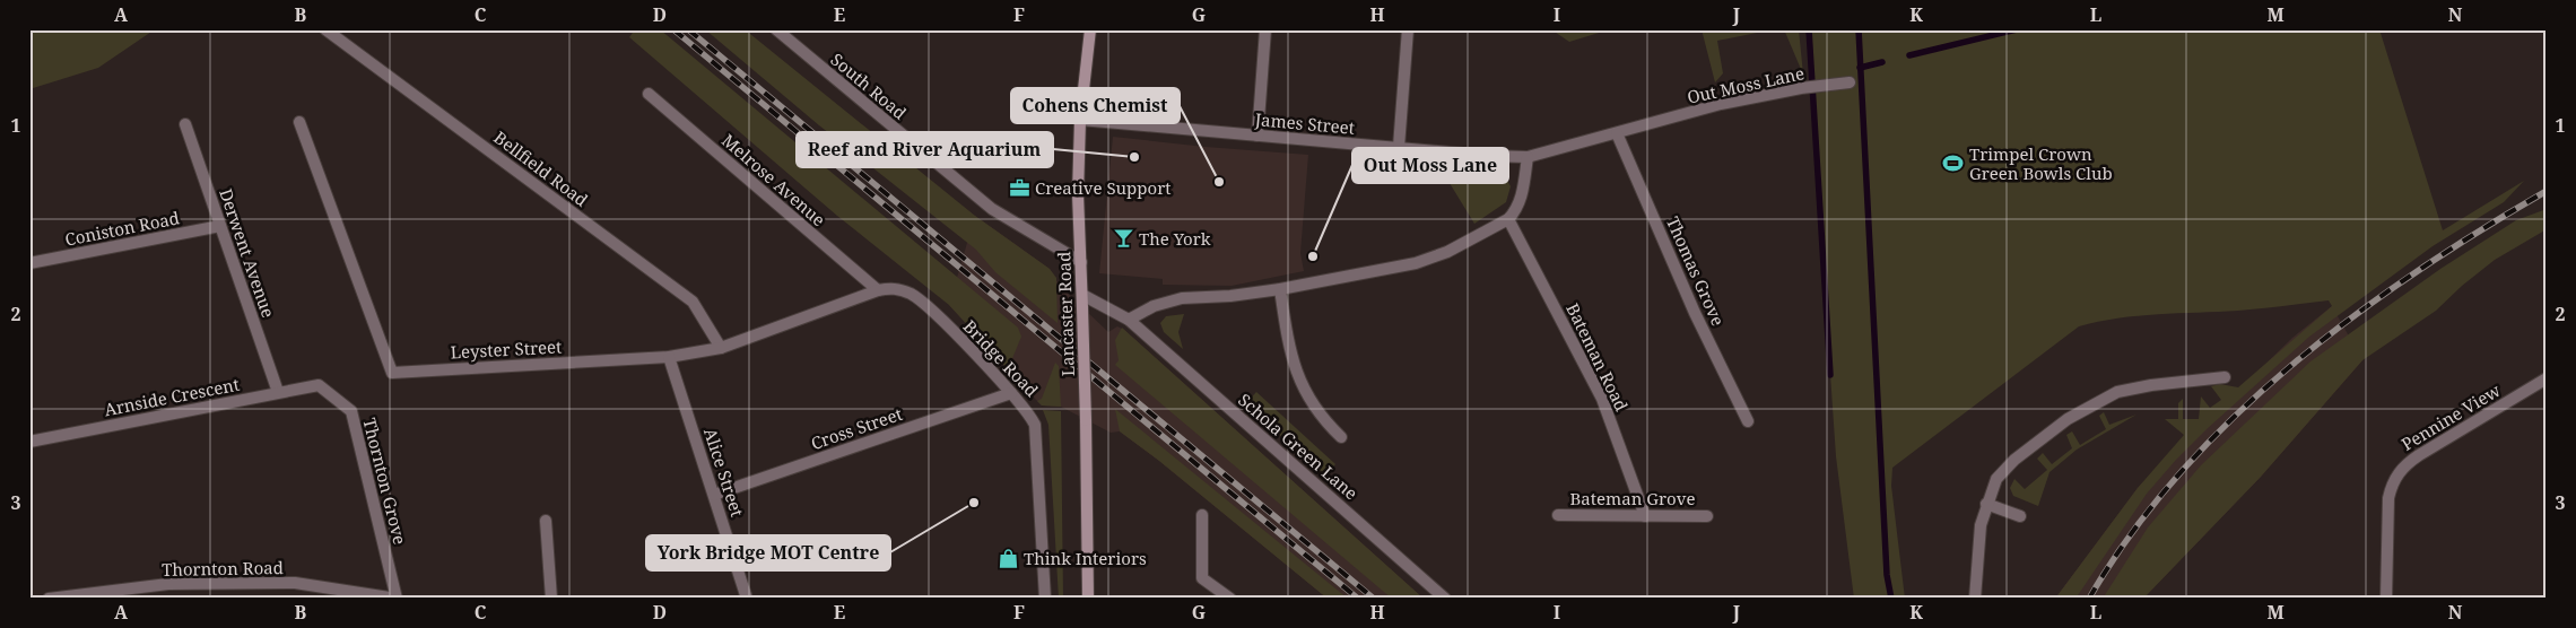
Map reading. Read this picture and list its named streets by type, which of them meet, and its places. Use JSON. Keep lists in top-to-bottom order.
{
  "streets": {
    "main road": ["Lancaster Road"],
    "street": [
      "Out Moss Lane",
      "South Road",
      "James Street",
      "Bellfield Road",
      "Melrose Avenue",
      "Coniston Road",
      "Derwent Avenue",
      "Thomas Grove",
      "Leyster Street",
      "Bateman Road",
      "Bridge Road",
      "Arnside Crescent",
      "Pennine View",
      "Cross Street",
      "Schola Green Lane",
      "Alice Street",
      "Thornton Grove",
      "Bateman Grove",
      "Thornton Road"
    ]
  },
  "crossings": [
    ["Out Moss Lane", "James Street"],
    ["Out Moss Lane", "Thomas Grove"],
    ["South Road", "Lancaster Road"],
    ["James Street", "Lancaster Road"],
    ["Bellfield Road", "Leyster Street"],
    ["Melrose Avenue", "Leyster Street"],
    ["Melrose Avenue", "Bridge Road"],
    ["Coniston Road", "Derwent Avenue"],
    ["Derwent Avenue", "Arnside Crescent"],
    ["Leyster Street", "Bridge Road"],
    ["Leyster Street", "Alice Street"],
    ["Bateman Road", "Bateman Grove"],
    ["Bridge Road", "Cross Street"],
    ["Arnside Crescent", "Thornton Grove"],
    ["Cross Street", "Alice Street"],
    ["Thornton Grove", "Thornton Road"]
  ],
  "places": {
    "other": [
      "Reef and River Aquarium",
      "Cohens Chemist",
      "Out Moss Lane",
      "York Bridge MOT Centre"
    ],
    "sports": ["Trimpel Crown Green Bowls Club"],
    "office": ["Creative Support"],
    "bar": ["The York"],
    "shop": ["Think Interiors"]
  },
  "grid": {
    "columns": [
      "A",
      "B",
      "C",
      "D",
      "E",
      "F",
      "G",
      "H",
      "I",
      "J",
      "K",
      "L",
      "M",
      "N"
    ],
    "rows": ["1", "2", "3"]
  }
}
